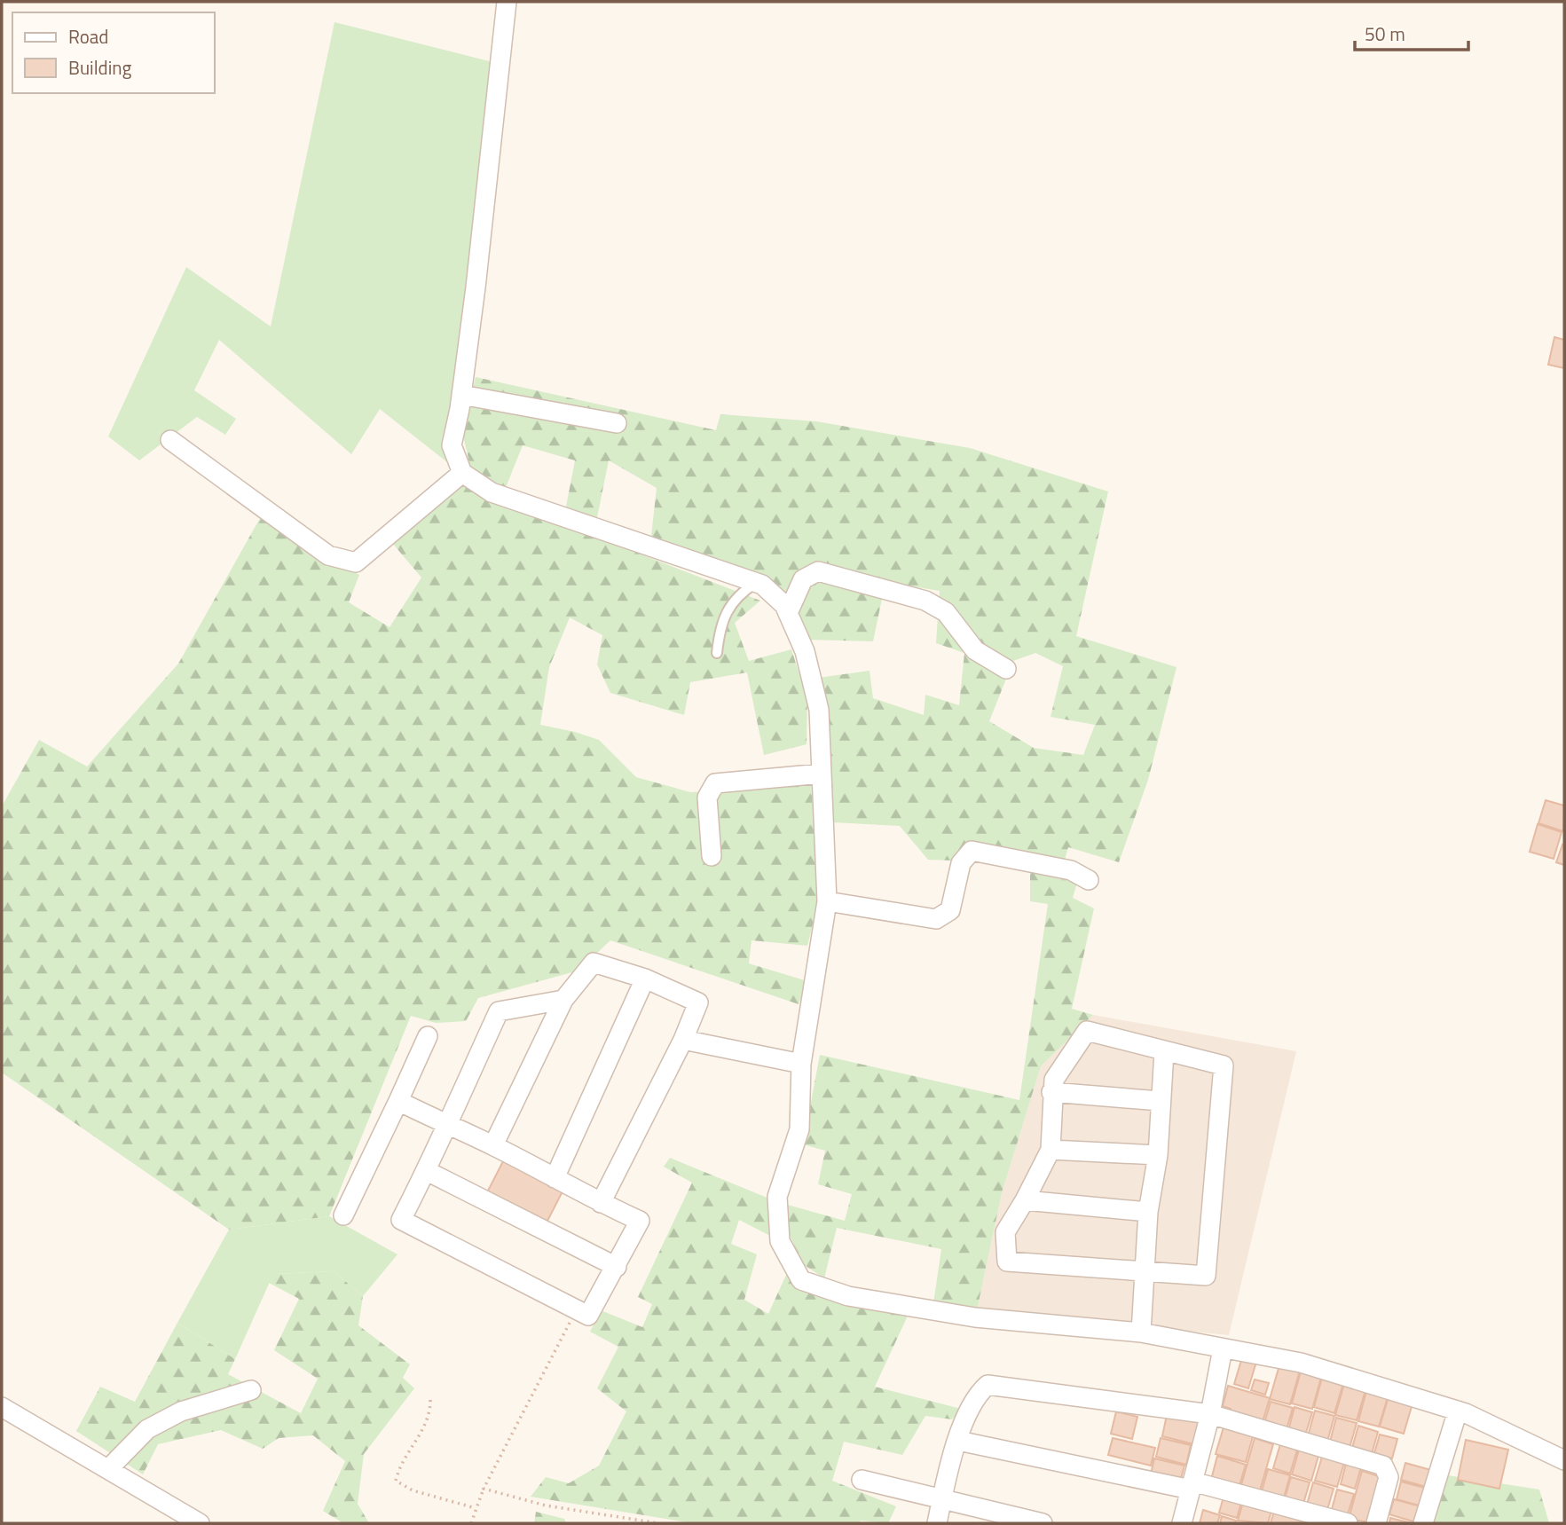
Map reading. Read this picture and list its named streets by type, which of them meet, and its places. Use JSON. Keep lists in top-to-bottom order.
{
  "legend": ["Road", "Building"],
  "scale_bar": "50 m"
}
